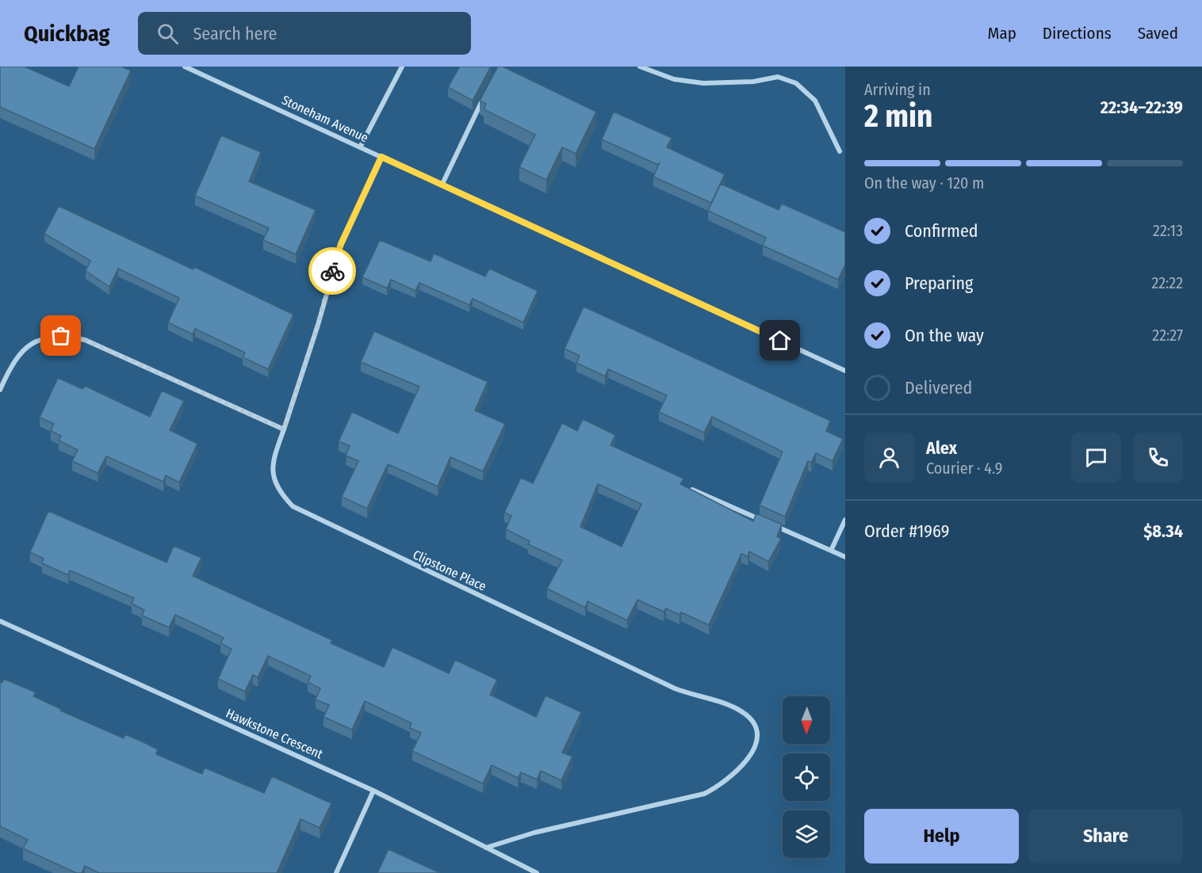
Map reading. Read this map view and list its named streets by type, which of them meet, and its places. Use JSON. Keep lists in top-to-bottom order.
{
  "streets": {
    "street": ["Stoneham Avenue", "Clipstone Place", "Hawkstone Crescent"]
  },
  "crossings": [
    ["Clipstone Place", "Hawkstone Crescent"]
  ],
  "north": "bottom",
  "page": {
    "header": "Quickbag",
    "search": "Search here",
    "nav": ["Map", "Directions", "Saved"],
    "heading": ["2 min", "Arriving in", "22:34–22:39"],
    "panel": [
      "Alex",
      "Courier · 4.9",
      "Order #1969",
      "$8.34"
    ],
    "bar": "On the way · 120 m",
    "list": [
      ["Confirmed", "22:13"],
      ["Preparing", "22:22"],
      ["On the way", "22:27"],
      "Delivered"
    ],
    "buttons": ["Help", "Share"]
  }
}
